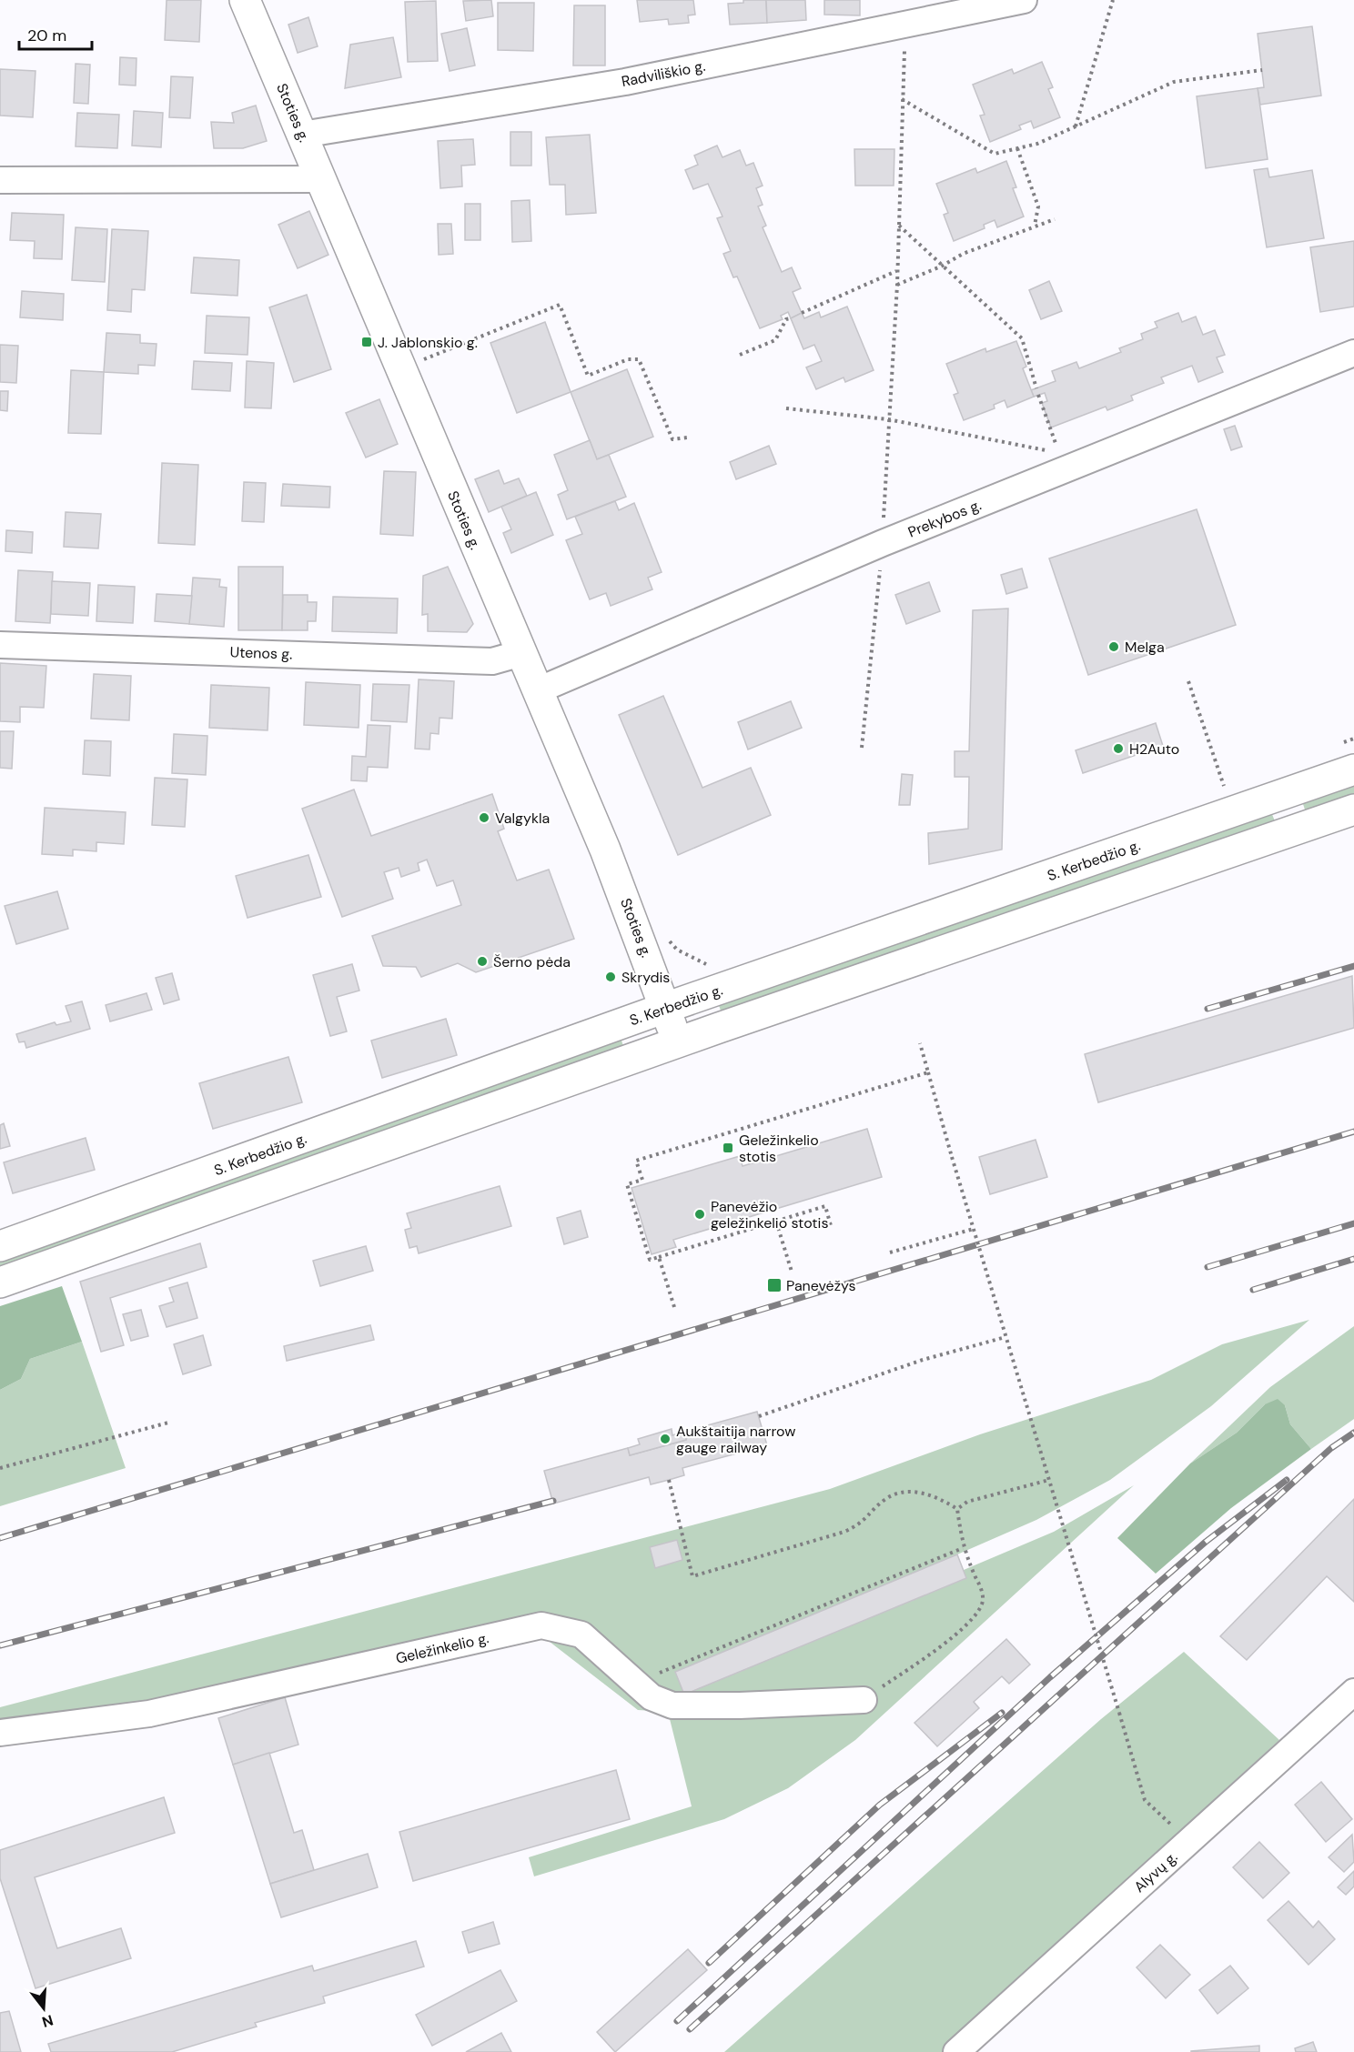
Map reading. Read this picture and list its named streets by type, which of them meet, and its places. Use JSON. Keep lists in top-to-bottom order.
{
  "streets": {
    "main road": ["Stoties g.", "S. Kerbedžio g."],
    "street": [
      "Radviliškio g.",
      "Prekybos g.",
      "Utenos g.",
      "Geležinkelio g.",
      "Alyvų g."
    ]
  },
  "crossings": [
    ["Radviliškio g.", "Stoties g."],
    ["Stoties g.", "Prekybos g."],
    ["Stoties g.", "Utenos g."],
    ["Stoties g.", "S. Kerbedžio g."]
  ],
  "places": {
    "transit": ["J. Jablonskio g.", "Geležinkelio stotis", "Panevėžys"],
    "other": [
      "Melga",
      "H2Auto",
      "Valgykla",
      "Šerno pėda",
      "Skrydis",
      "Panevėžio geležinkelio stotis",
      "Aukštaitija narrow gauge railway"
    ]
  },
  "scale_bar": "20 m",
  "north": "bottom"
}
